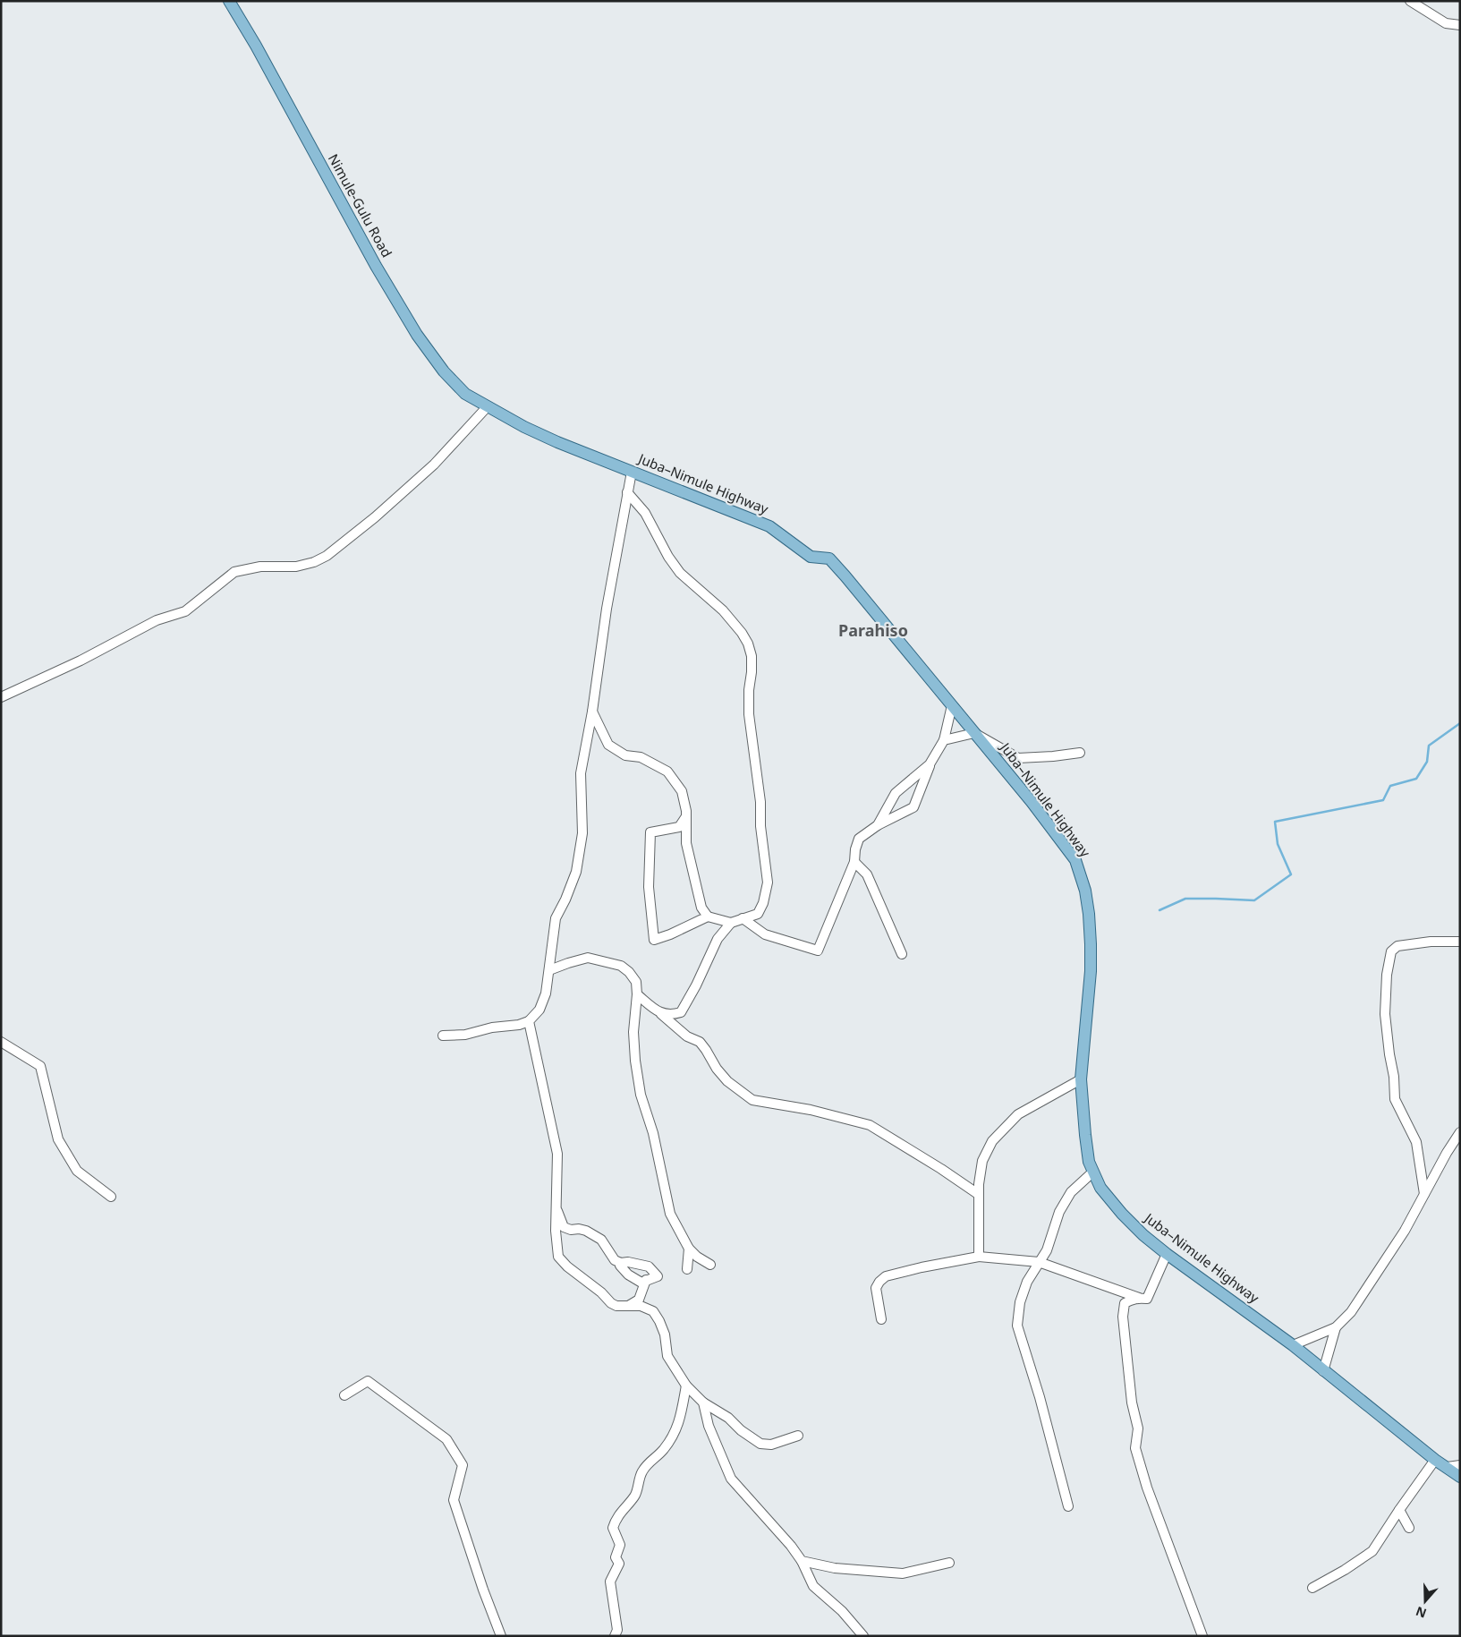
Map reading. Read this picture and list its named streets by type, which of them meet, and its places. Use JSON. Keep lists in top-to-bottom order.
{
  "streets": {
    "main road": ["Nimule-Gulu Road", "Juba–Nimule Highway"]
  },
  "crossings": [
    ["Nimule-Gulu Road", "Juba–Nimule Highway"]
  ],
  "districts": ["Parahiso"],
  "north": "bottom"
}
